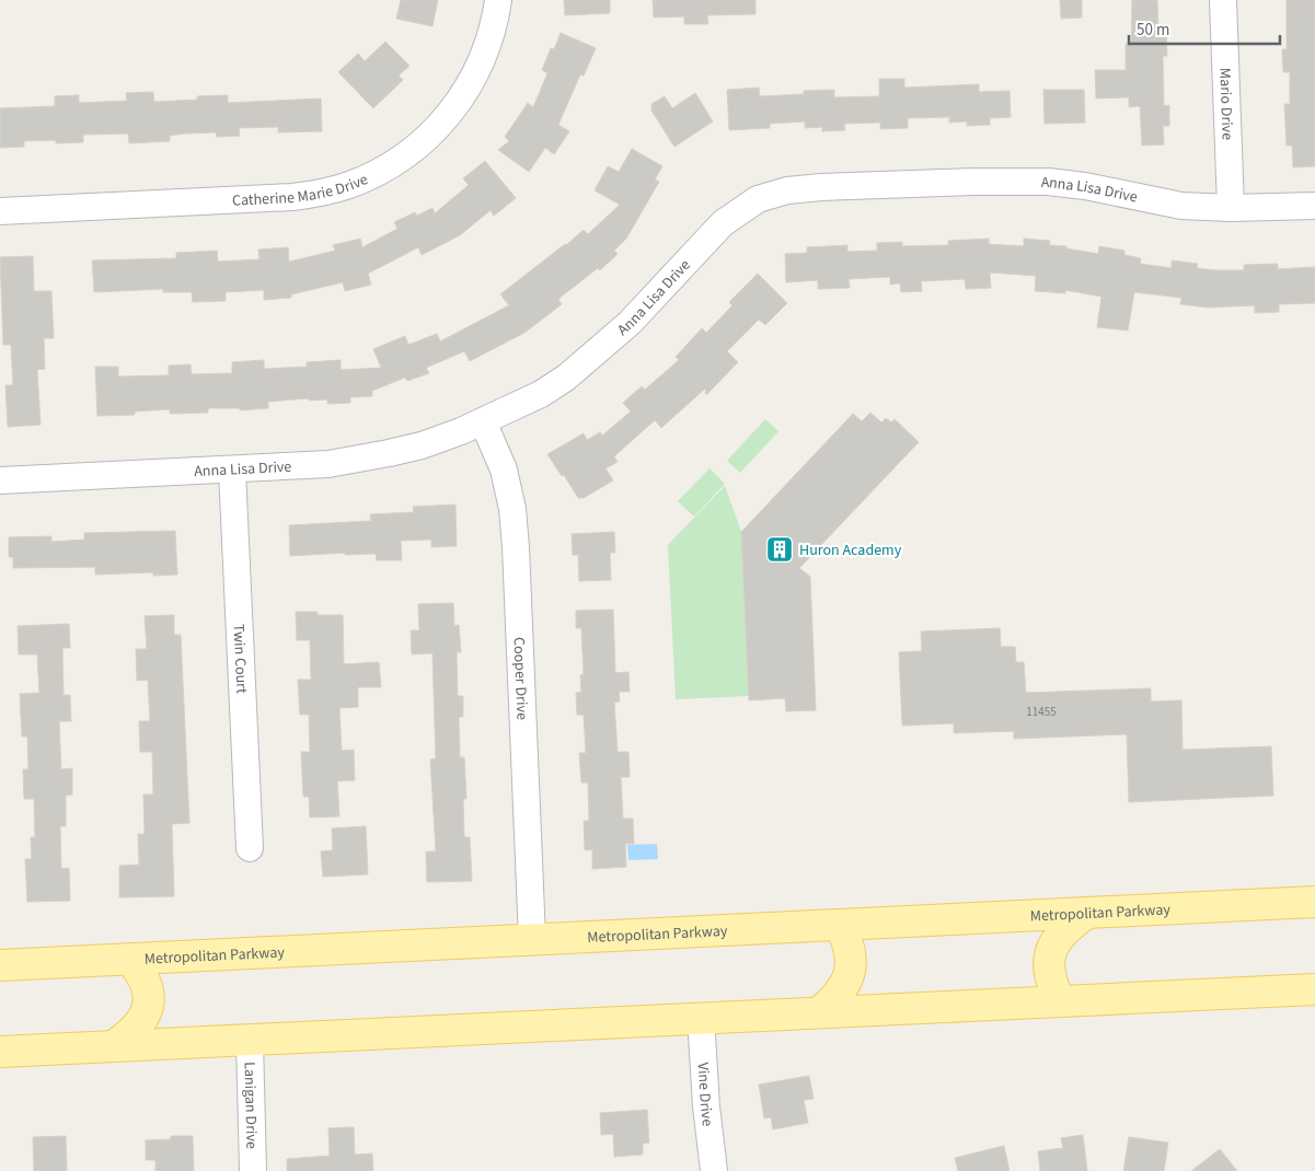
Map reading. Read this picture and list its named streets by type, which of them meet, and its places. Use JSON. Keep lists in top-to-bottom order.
{
  "streets": {
    "main road": ["Metropolitan Parkway"],
    "street": [
      "Mario Drive",
      "Catherine Marie Drive",
      "Anna Lisa Drive",
      "Twin Court",
      "Cooper Drive",
      "Vine Drive",
      "Lanigan Drive"
    ]
  },
  "crossings": [
    ["Mario Drive", "Anna Lisa Drive"],
    ["Anna Lisa Drive", "Twin Court"],
    ["Anna Lisa Drive", "Cooper Drive"],
    ["Cooper Drive", "Metropolitan Parkway"]
  ],
  "places": {
    "building": ["Huron Academy"]
  },
  "house_numbers": ["11455"],
  "scale_bar": "50 m"
}
